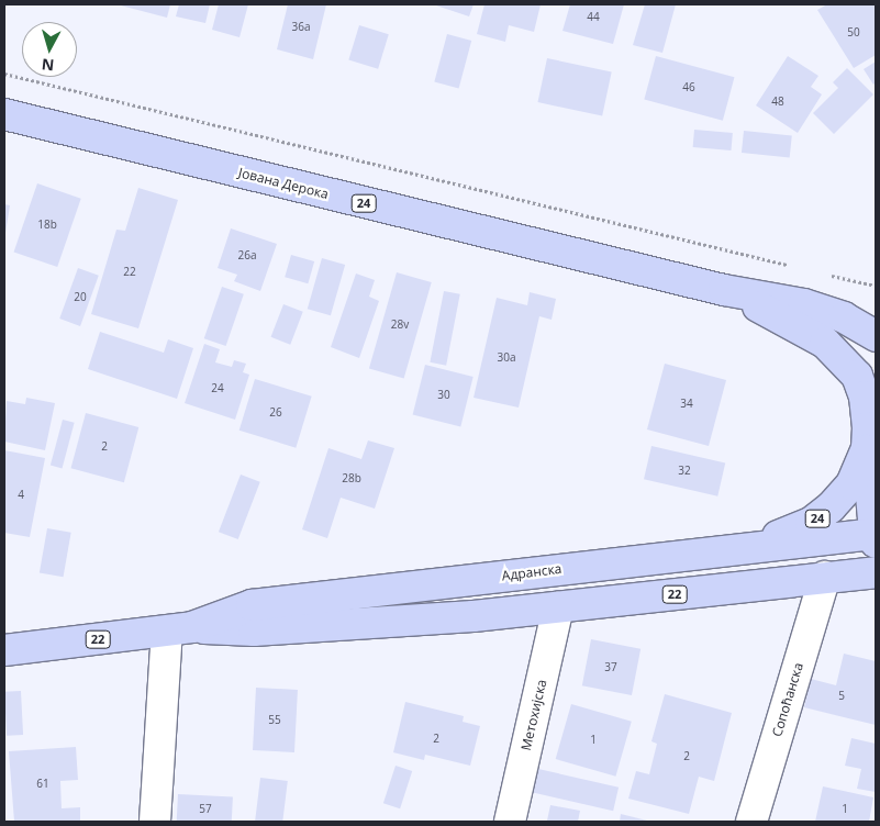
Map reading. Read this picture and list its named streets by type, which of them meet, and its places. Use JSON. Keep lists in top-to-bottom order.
{
  "streets": {
    "main road": [
      "Јована Дерока",
      "24",
      "Адранска",
      "22"
    ],
    "street": ["Сопоћанска", "Метохијска"]
  },
  "crossings": [
    ["Јована Дерока", "24"],
    ["Јована Дерока", "Адранска"],
    ["24", "Адранска"],
    ["Адранска", "Сопоћанска"],
    ["Адранска", "Метохијска"]
  ],
  "house_numbers": [
    "44",
    "36a",
    "50",
    "46",
    "48",
    "18b",
    "26a",
    "22",
    "20",
    "28v",
    "30a",
    "24",
    "30",
    "34",
    "26",
    "2",
    "32",
    "28b",
    "4",
    "37",
    "5",
    "55",
    "2",
    "1",
    "2",
    "61",
    "57",
    "1"
  ],
  "north": "bottom"
}
